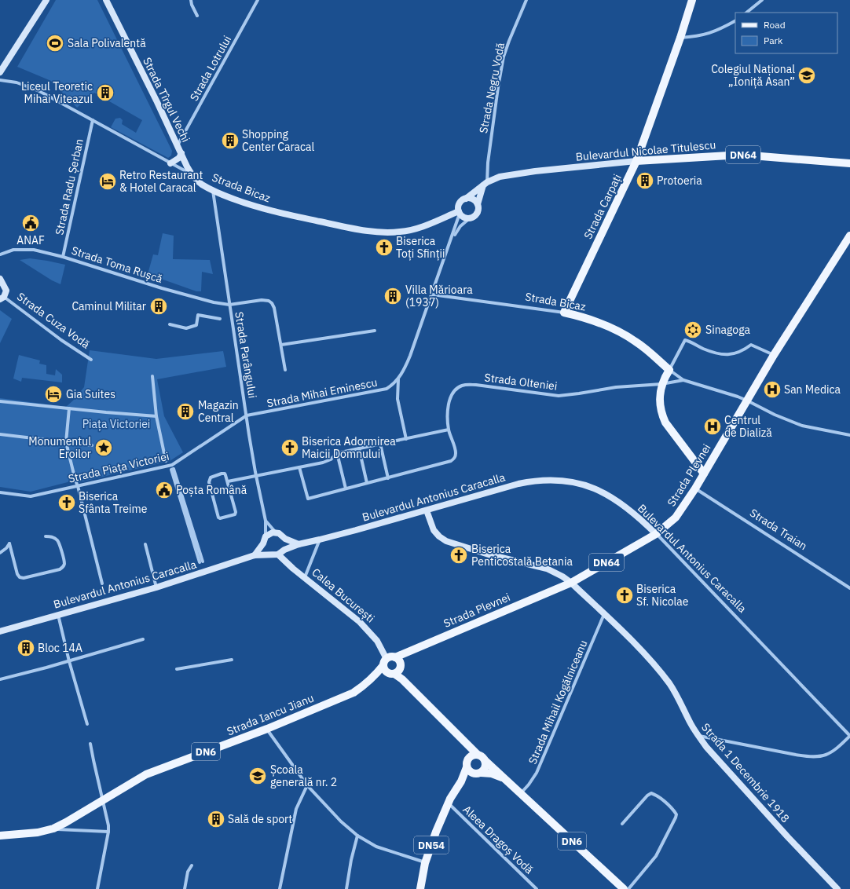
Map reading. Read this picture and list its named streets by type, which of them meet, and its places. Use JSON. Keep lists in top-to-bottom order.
{
  "streets": {
    "main road": [
      "Strada Tîrgul Vechi",
      "Bulevardul Nicolae Titulescu",
      "DN64",
      "Strada Bicaz",
      "Strada Carpați",
      "Strada Cuza Vodă",
      "Strada Plevnei",
      "Bulevardul Antonius Caracalla",
      "Calea București",
      "Strada Iancu Jianu",
      "DN6",
      "Strada 1 Decembrie 1918",
      "DN54"
    ],
    "street": [
      "Strada Lotrului",
      "Strada Negru Vodă",
      "Strada Radu Șerban",
      "Strada Toma Rușcă",
      "Strada Parângului",
      "Strada Olteniei",
      "Strada Mihai Eminescu",
      "Strada Piața Victoriei",
      "Strada Traian",
      "Strada Mihail Kogălniceanu",
      "Aleea Dragoș Vodă"
    ]
  },
  "crossings": [
    ["Strada Lotrului", "Strada Tîrgul Vechi"],
    ["Strada Negru Vodă", "Bulevardul Nicolae Titulescu"],
    ["Strada Tîrgul Vechi", "Strada Bicaz"],
    ["Bulevardul Nicolae Titulescu", "Strada Bicaz"],
    ["Bulevardul Nicolae Titulescu", "Strada Carpați"],
    ["Bulevardul Nicolae Titulescu", "Strada Mihai Eminescu"],
    ["Strada Radu Șerban", "Strada Bicaz"],
    ["Strada Radu Șerban", "Strada Toma Rușcă"],
    ["Strada Bicaz", "Strada Carpați"],
    ["Strada Bicaz", "Strada Parângului"],
    ["Strada Bicaz", "Strada Olteniei"],
    ["Strada Bicaz", "Strada Mihai Eminescu"],
    ["Strada Bicaz", "Strada Plevnei"],
    ["Strada Toma Rușcă", "Strada Parângului"],
    ["Strada Parângului", "Strada Mihai Eminescu"],
    ["Strada Parângului", "Strada Piața Victoriei"],
    ["Strada Parângului", "Bulevardul Antonius Caracalla"],
    ["Strada Parângului", "Calea București"],
    ["Strada Mihai Eminescu", "Strada Piața Victoriei"],
    ["Strada Plevnei", "Bulevardul Antonius Caracalla"],
    ["Strada Plevnei", "Strada Traian"],
    ["Strada Plevnei", "DN6"],
    ["Strada Plevnei", "Strada 1 Decembrie 1918"],
    ["Bulevardul Antonius Caracalla", "Calea București"],
    ["Bulevardul Antonius Caracalla", "Strada 1 Decembrie 1918"],
    ["Calea București", "Strada Iancu Jianu"],
    ["Calea București", "DN6"],
    ["Strada Mihail Kogălniceanu", "DN6"],
    ["Strada Mihail Kogălniceanu", "Strada 1 Decembrie 1918"],
    ["Strada Iancu Jianu", "DN6"],
    ["DN6", "DN54"],
    ["Aleea Dragoș Vodă", "DN54"]
  ],
  "parks": ["Piața Victoriei"],
  "places": {
    "sports": ["Sala Polivalentă"],
    "school or university": ["Colegiul Național „Ioniță Asan”", "Școala generală nr. 2"],
    "building": [
      "Liceul Teoretic Mihai Viteazul",
      "Shopping Center Caracal",
      "Protoeria",
      "Villa Mărioara (1937)",
      "Caminul Militar",
      "Magazin Central",
      "Bloc 14A",
      "Sală de sport"
    ],
    "hotel": ["Retro Restaurant & Hotel Caracal", "Gia Suites"],
    "public building": ["ANAF", "Poșta Română"],
    "church": [
      "Biserica Toți Sfinții",
      "Biserica Adormirea Maicii Domnului",
      "Biserica Sfânta Treime",
      "Biserica Penticostală Betania",
      "Biserica Sf. Nicolae"
    ],
    "synagogue": ["Sinagoga"],
    "hospital": ["San Medica", "Centrul de Dializă"],
    "place": ["Monumentul Eroilor"]
  },
  "legend": ["Road", "Park"]
}
